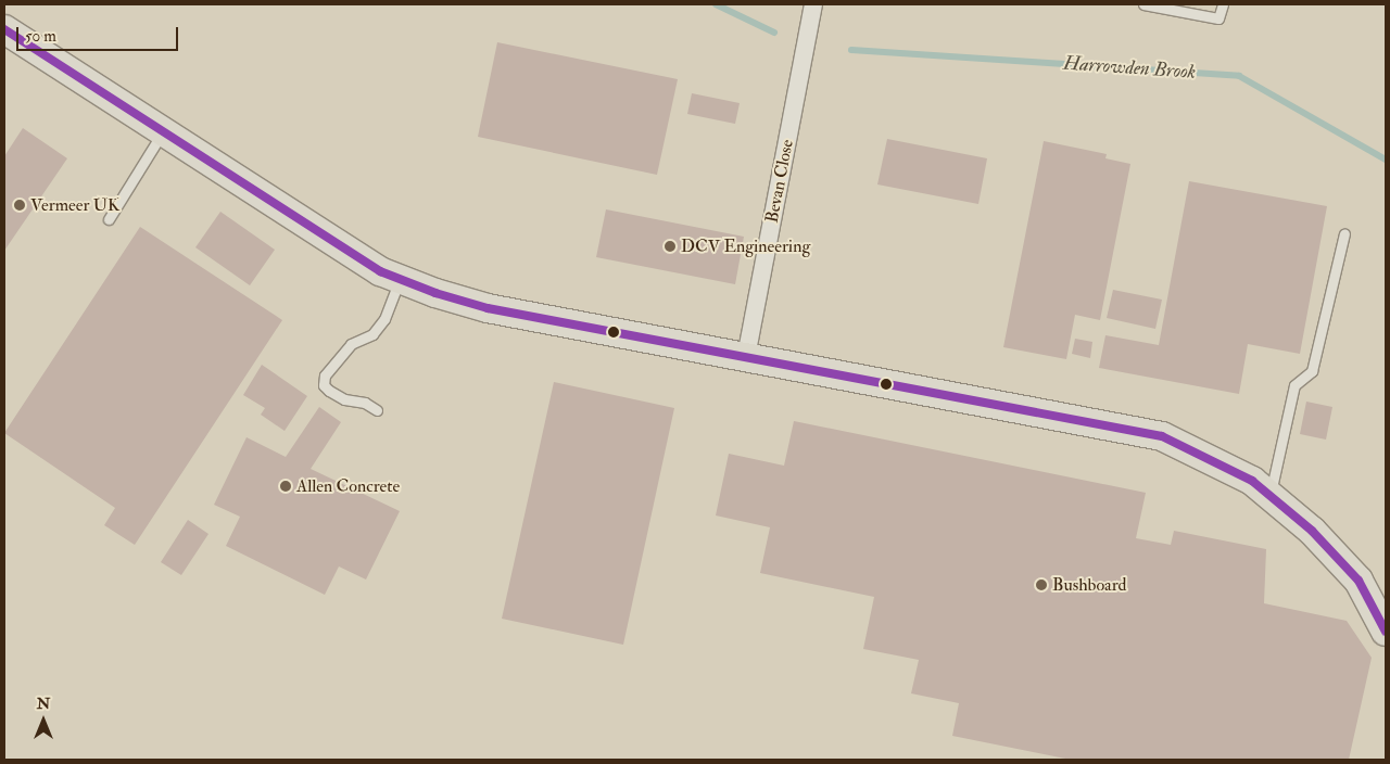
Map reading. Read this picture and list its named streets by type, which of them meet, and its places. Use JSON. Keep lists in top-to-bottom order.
{
  "streets": {
    "street": ["Bevan Close"]
  },
  "water": ["Harrowden Brook"],
  "places": [
    "Vermeer UK",
    "DCV Engineering",
    "Allen Concrete",
    "Bushboard"
  ],
  "scale_bar": "50 m",
  "north": "top"
}
